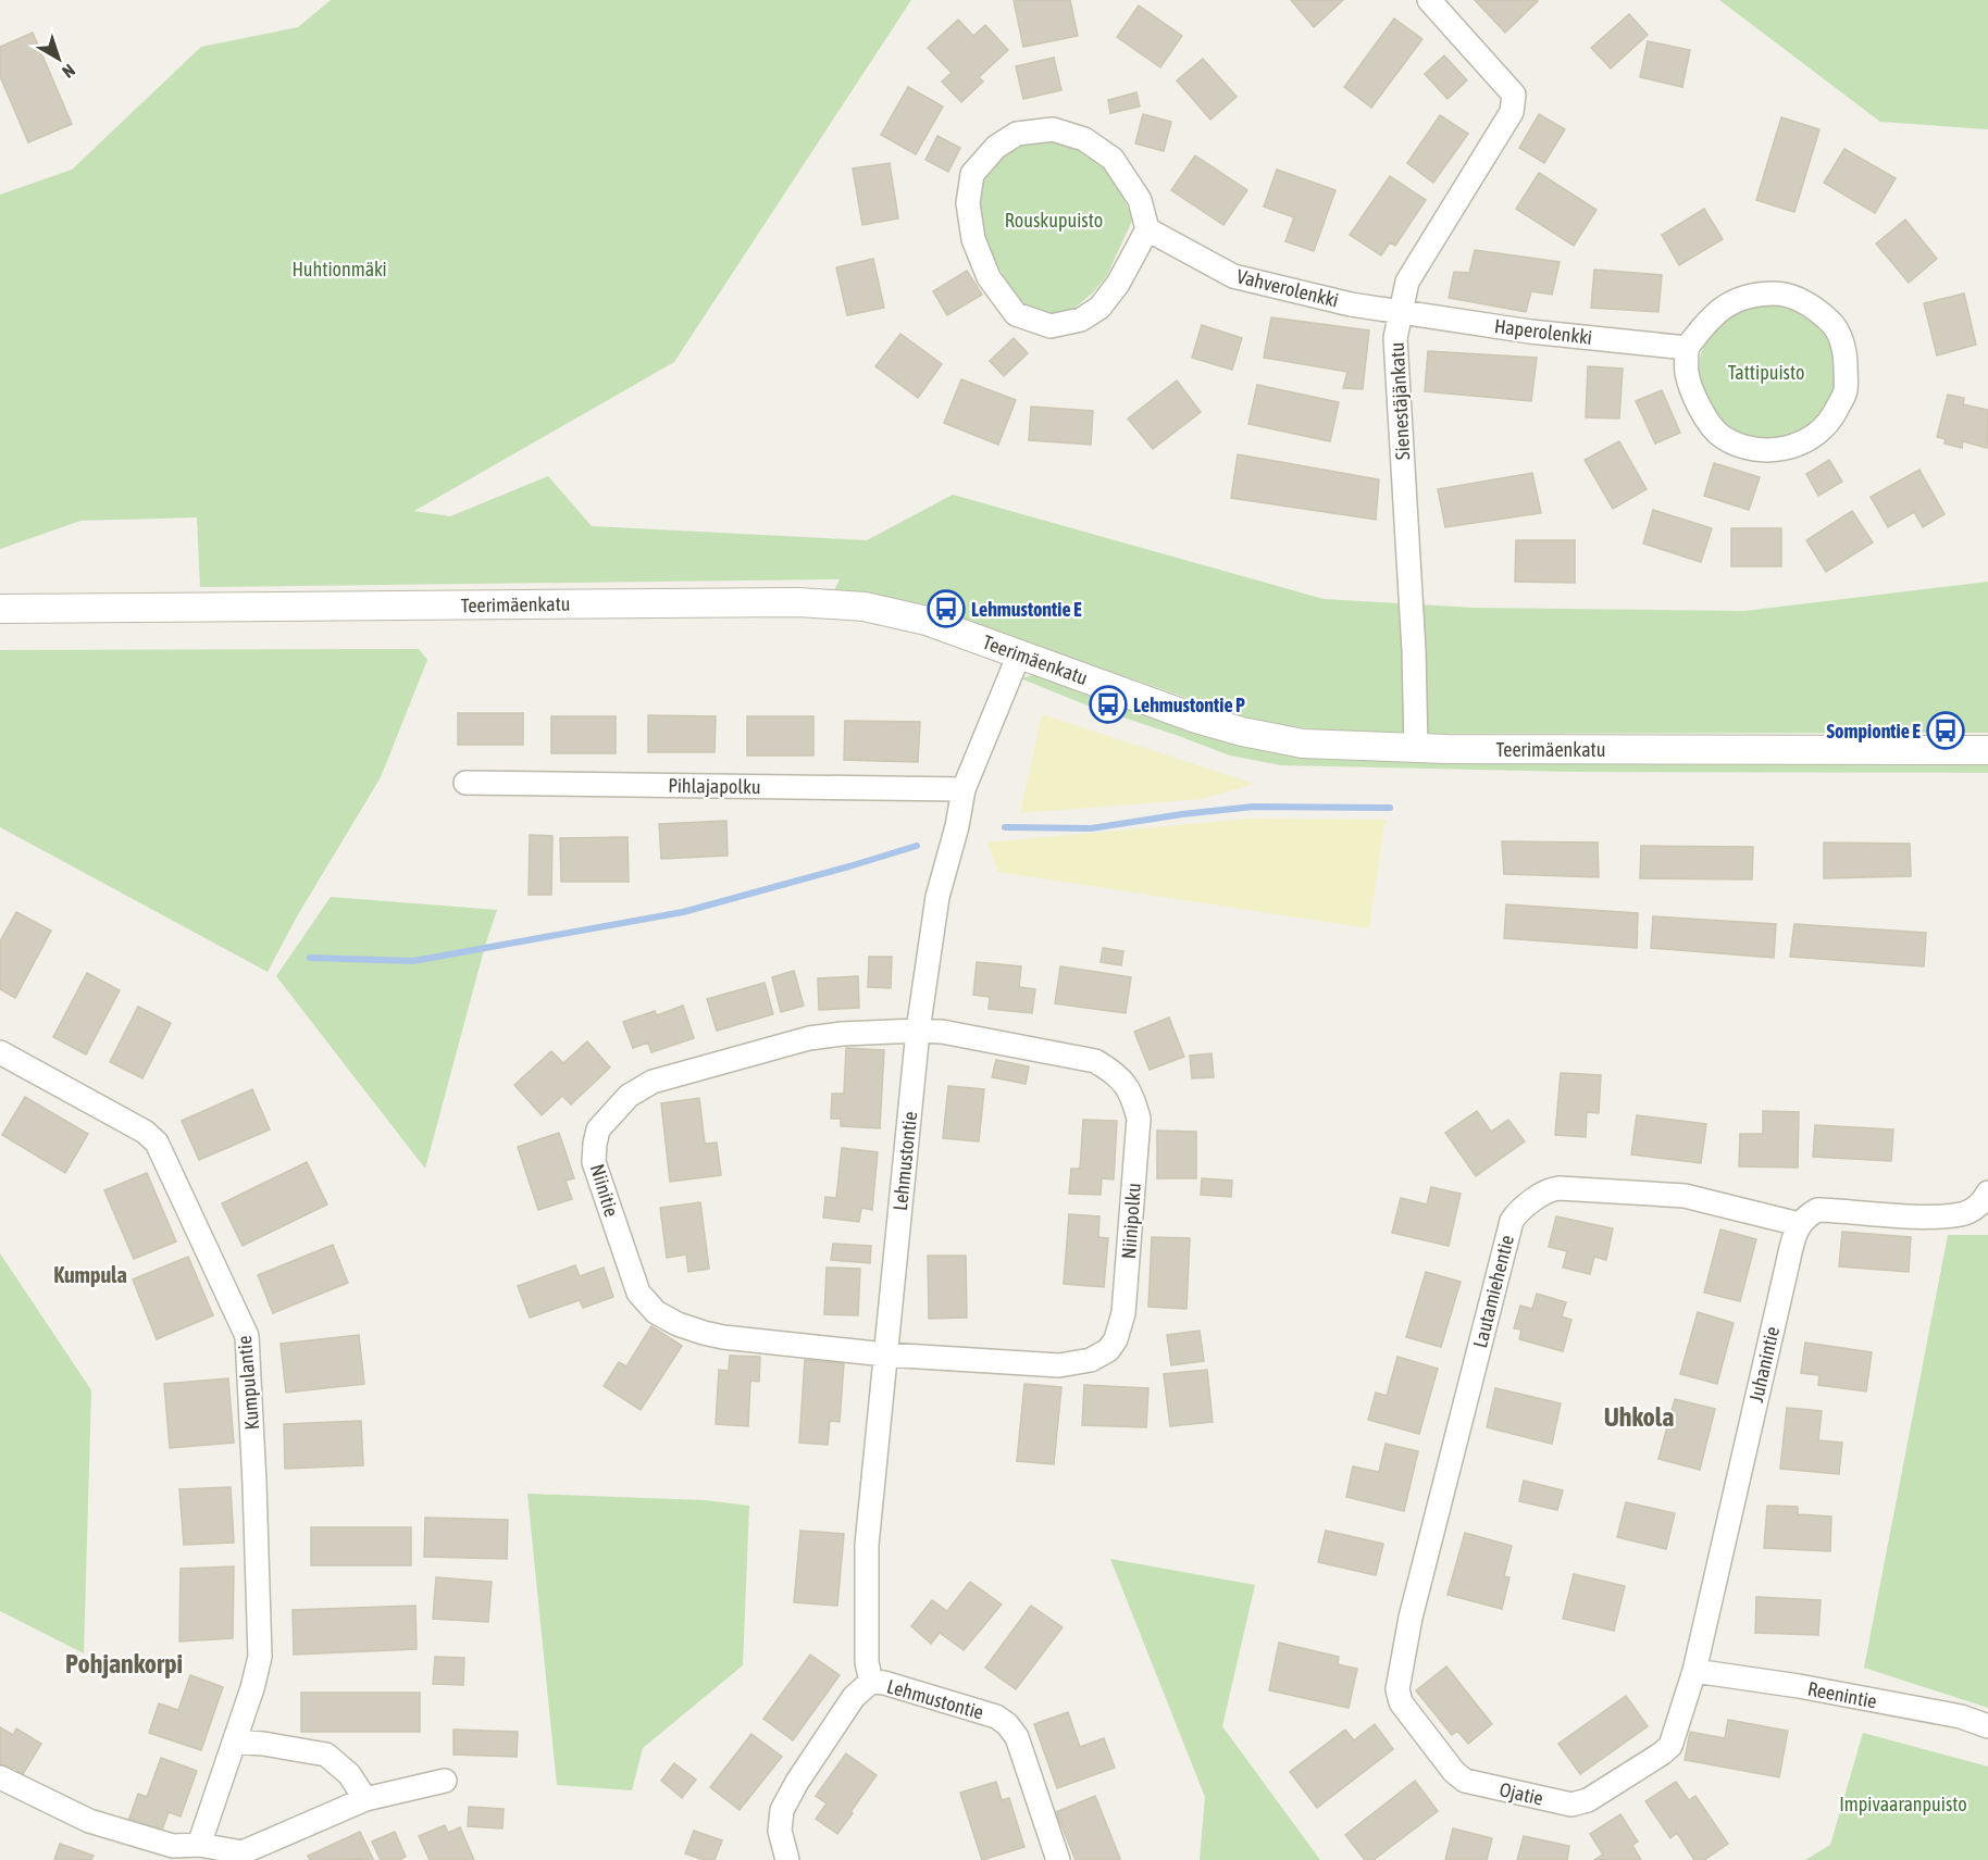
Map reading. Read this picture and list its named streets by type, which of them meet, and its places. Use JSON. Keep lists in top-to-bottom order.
{
  "streets": {
    "street": [
      "Vahverolenkki",
      "Haperolenkki",
      "Sienestäjänkatu",
      "Teerimäenkatu",
      "Pihlajapolku",
      "Lehmustontie",
      "Niinitie",
      "Niinipolku",
      "Lautamiehentie",
      "Juhanintie",
      "Kumpulantie",
      "Reenintie",
      "Ojatie"
    ]
  },
  "crossings": [
    ["Vahverolenkki", "Haperolenkki"],
    ["Vahverolenkki", "Sienestäjänkatu"],
    ["Haperolenkki", "Sienestäjänkatu"],
    ["Sienestäjänkatu", "Teerimäenkatu"],
    ["Teerimäenkatu", "Lehmustontie"],
    ["Pihlajapolku", "Lehmustontie"],
    ["Lehmustontie", "Niinitie"],
    ["Lehmustontie", "Niinipolku"],
    ["Niinitie", "Niinipolku"],
    ["Lautamiehentie", "Juhanintie"],
    ["Lautamiehentie", "Ojatie"],
    ["Juhanintie", "Reenintie"],
    ["Juhanintie", "Ojatie"],
    ["Reenintie", "Ojatie"]
  ],
  "districts": ["Kumpula", "Uhkola", "Pohjankorpi"],
  "parks": [
    "Rouskupuisto",
    "Huhtionmäki",
    "Tattipuisto",
    "Impivaaranpuisto"
  ],
  "places": {
    "bus stop": ["Lehmustontie E", "Lehmustontie P", "Sompiontie E"]
  },
  "north": "bottom right"
}
